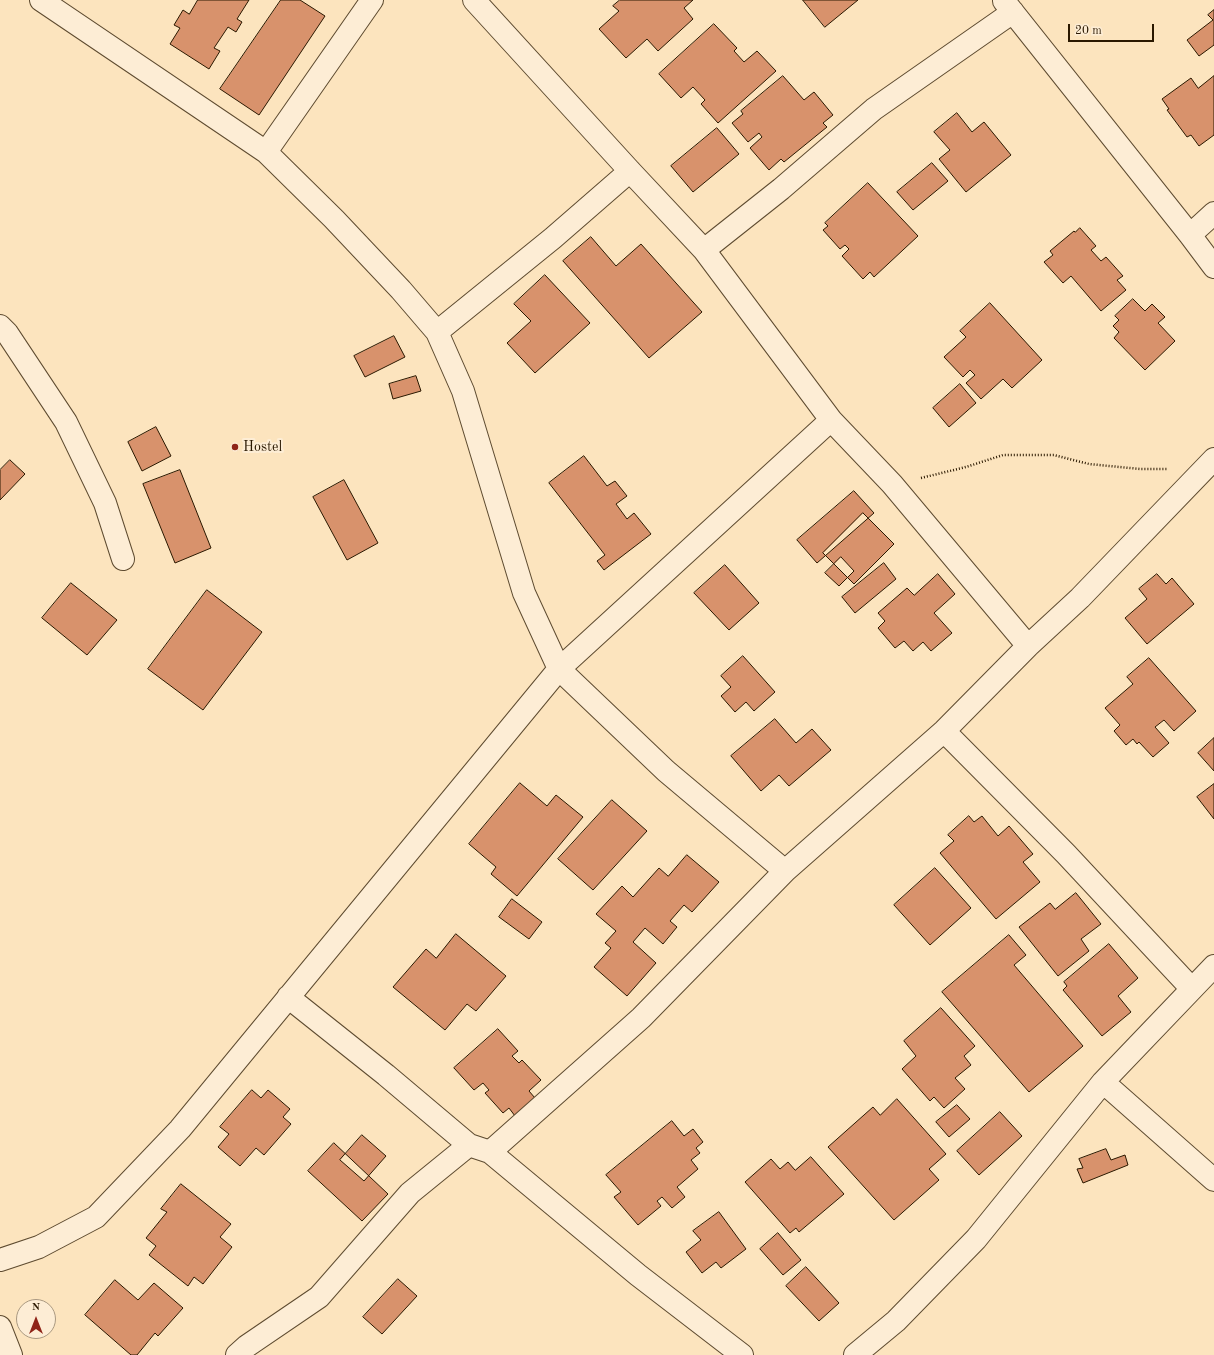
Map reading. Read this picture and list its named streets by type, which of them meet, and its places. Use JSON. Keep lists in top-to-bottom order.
{
  "places": ["Hostel"],
  "scale_bar": "20 m",
  "north": "top"
}
